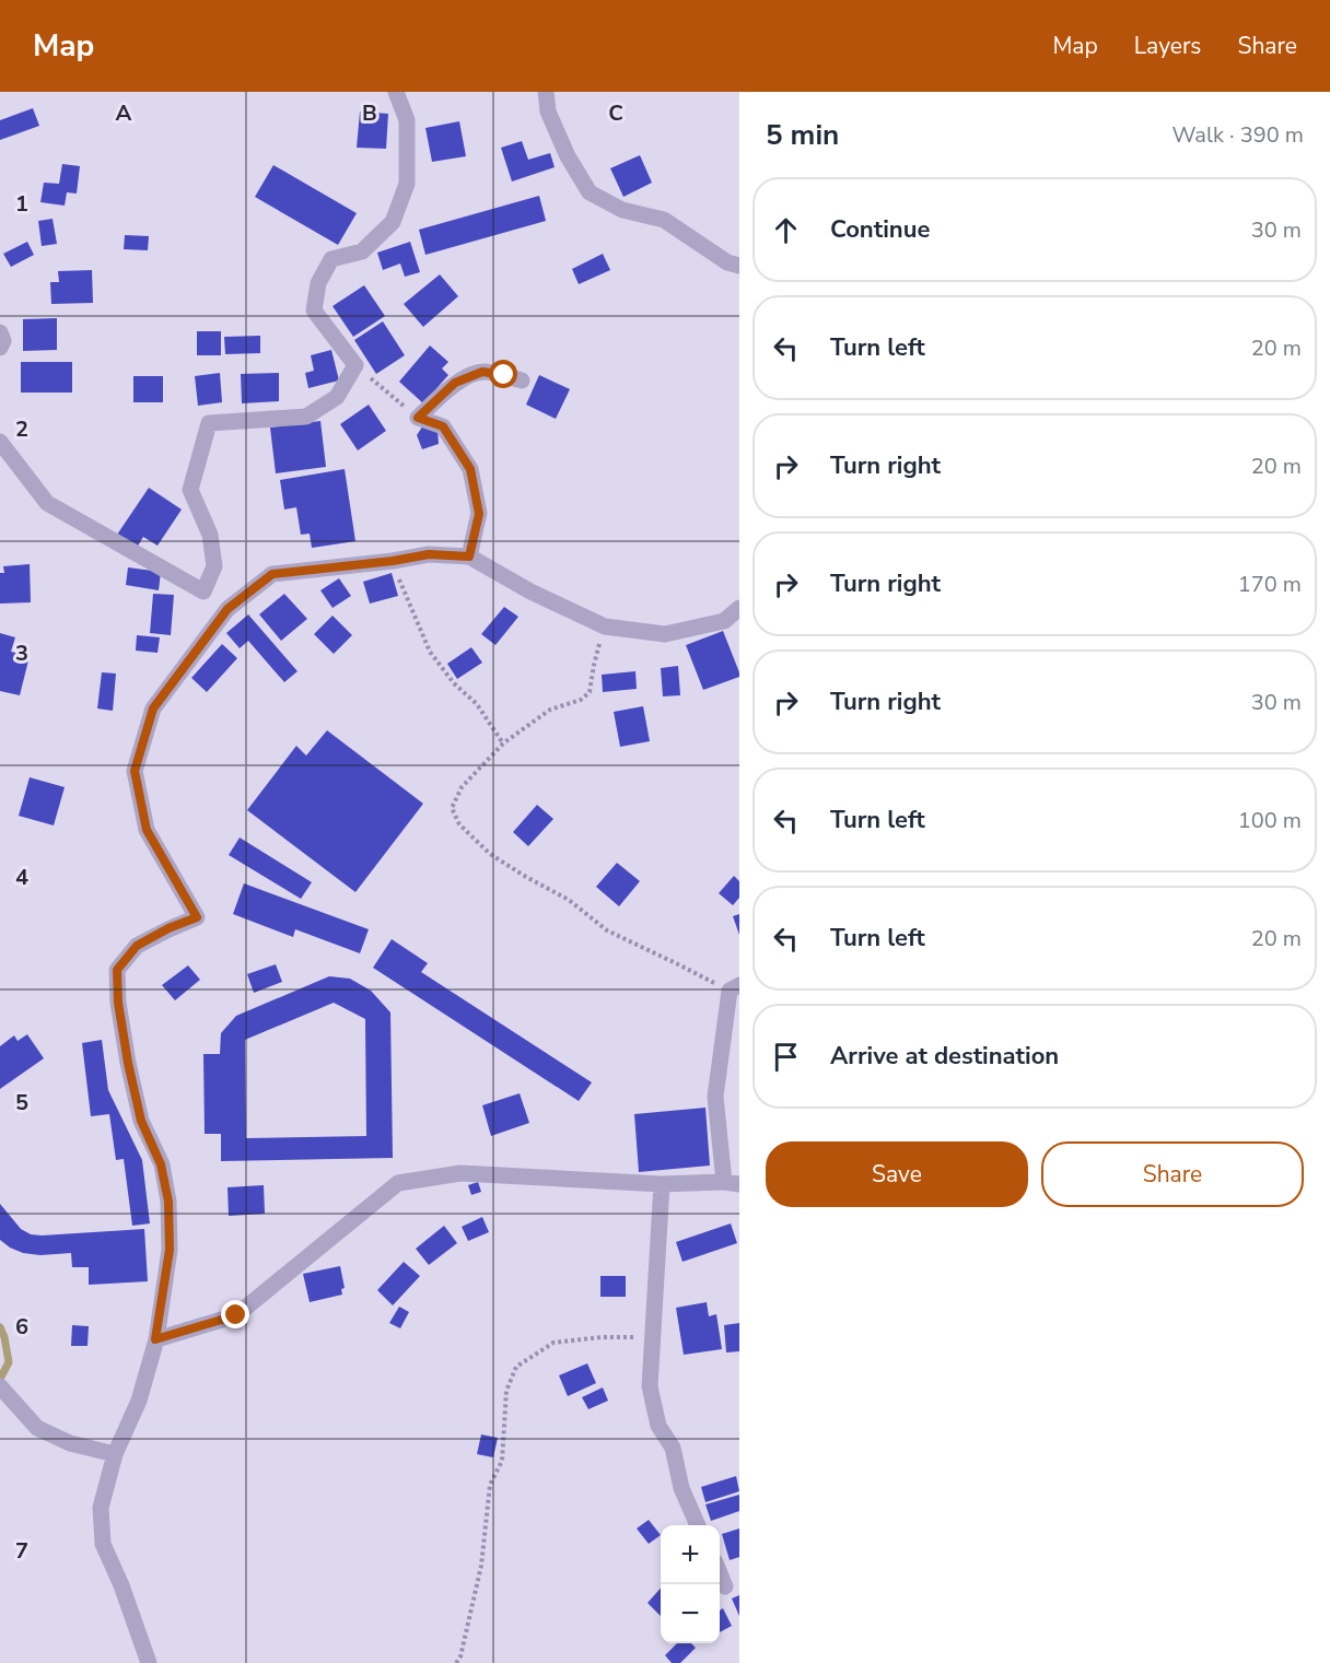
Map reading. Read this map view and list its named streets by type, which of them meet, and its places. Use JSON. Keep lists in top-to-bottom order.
{
  "page": {
    "header": "Map",
    "nav": ["Map", "Layers", "Share"],
    "heading": ["5 min", "Walk · 390 m"],
    "list": [
      ["Continue", "30 m"],
      ["Turn left", "20 m"],
      ["Turn right", "20 m"],
      ["Turn right", "170 m"],
      ["Turn right", "30 m"],
      ["Turn left", "100 m"],
      ["Turn left", "20 m"],
      "Arrive at destination"
    ],
    "buttons": ["Save", "Share"],
    "map_buttons": ["+", "−"]
  },
  "grid": {
    "columns": ["A", "B", "C"],
    "rows": [
      "1",
      "2",
      "3",
      "4",
      "5",
      "6",
      "7"
    ]
  }
}
